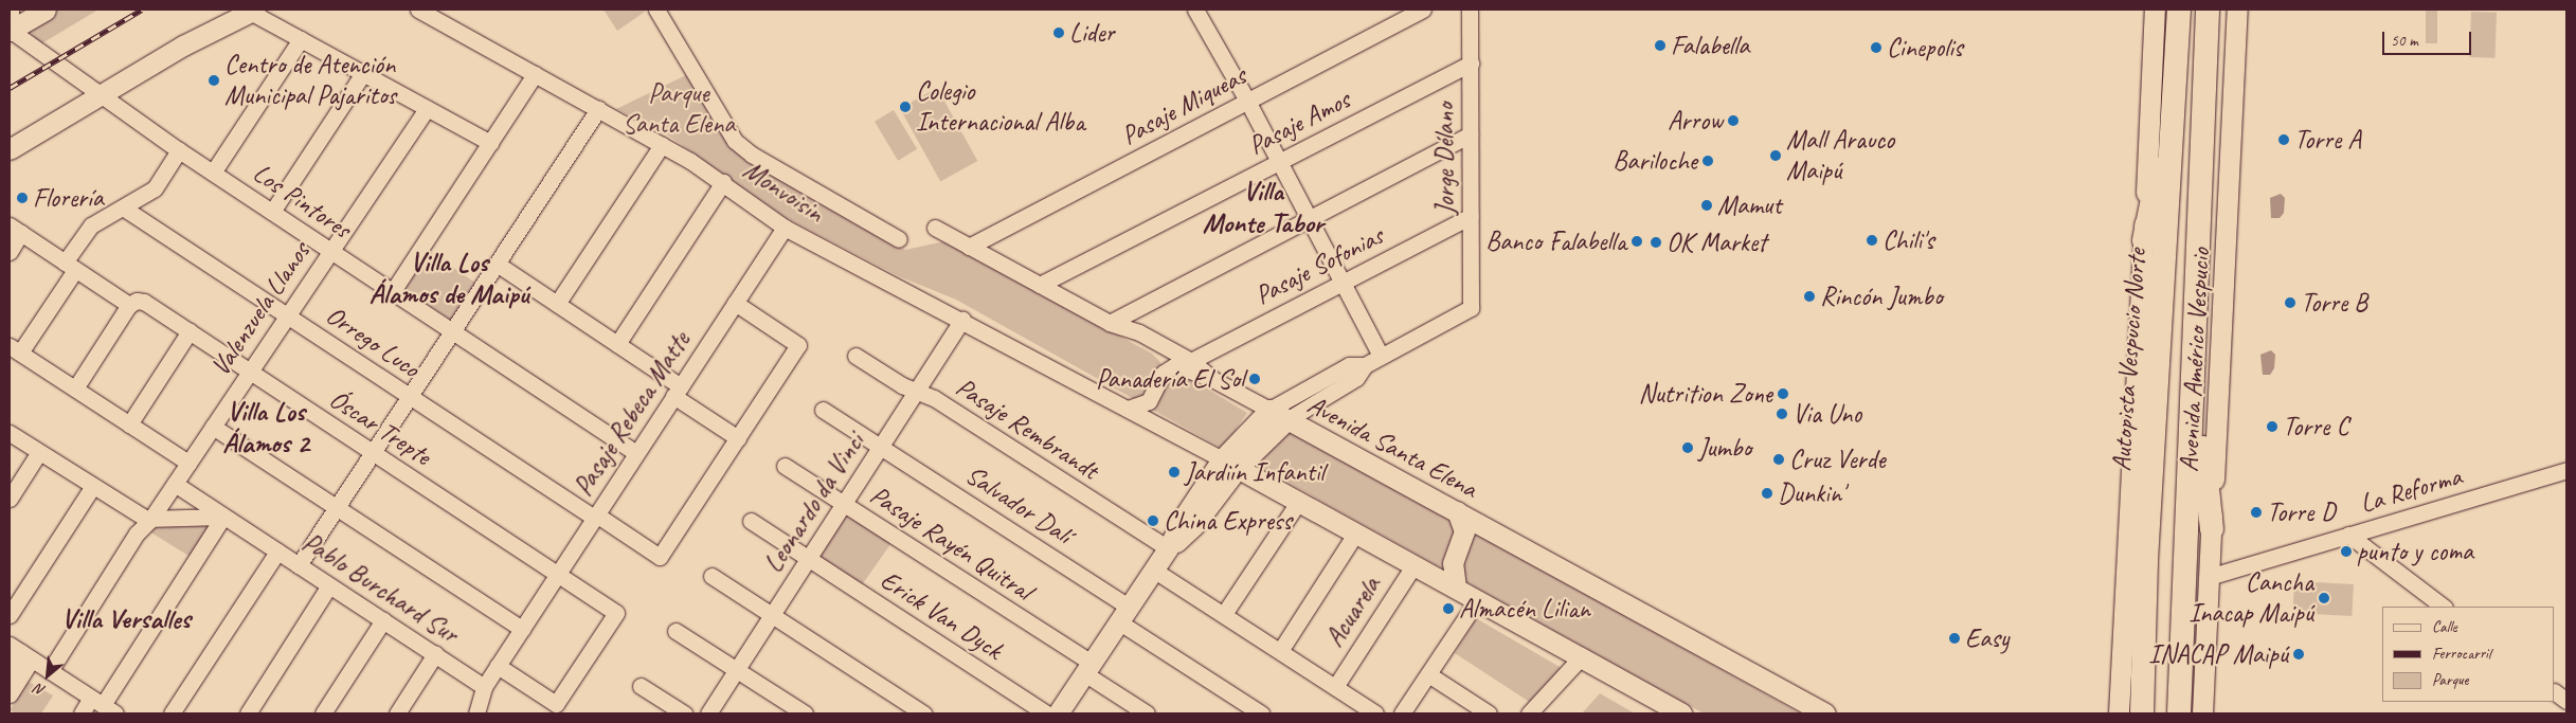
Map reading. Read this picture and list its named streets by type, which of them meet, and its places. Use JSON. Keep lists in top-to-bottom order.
{
  "streets": {
    "highway": ["Autopista Vespucio Norte"],
    "main road": ["Avenida Américo Vespucio", "Avenida Santa Elena"],
    "street": [
      "Pasaje Miqueas",
      "Pasaje Amos",
      "Jorge Délano",
      "Monvoisin",
      "Los Pintores",
      "Pasaje Sofonias",
      "Valenzuela Llanos",
      "Orrego Luco",
      "Pasaje Rebeca Matte",
      "Óscar Trepte",
      "Pasaje Rembrandt",
      "La Reforma",
      "Leonardo da Vinci",
      "Salvador Dalí",
      "Pasaje Rayén Quitral",
      "Pablo Burchard Sur",
      "Acuarela",
      "Erick Van Dyck"
    ]
  },
  "crossings": [
    ["Pasaje Miqueas", "Avenida Santa Elena"],
    ["Pasaje Amos", "Jorge Délano"],
    ["Pasaje Amos", "Avenida Santa Elena"],
    ["Jorge Délano", "Pasaje Sofonias"],
    ["Monvoisin", "Pasaje Rebeca Matte"],
    ["Monvoisin", "Leonardo da Vinci"],
    ["Los Pintores", "Valenzuela Llanos"],
    ["Los Pintores", "Pasaje Rebeca Matte"],
    ["Pasaje Sofonias", "Avenida Santa Elena"],
    ["Valenzuela Llanos", "Orrego Luco"],
    ["Valenzuela Llanos", "Óscar Trepte"],
    ["Valenzuela Llanos", "Pablo Burchard Sur"],
    ["Orrego Luco", "Pasaje Rebeca Matte"],
    ["Avenida Américo Vespucio", "La Reforma"],
    ["Pasaje Rebeca Matte", "Óscar Trepte"],
    ["Pasaje Rebeca Matte", "Pablo Burchard Sur"],
    ["Pasaje Rembrandt", "Leonardo da Vinci"],
    ["Leonardo da Vinci", "Salvador Dalí"],
    ["Leonardo da Vinci", "Pasaje Rayén Quitral"],
    ["Leonardo da Vinci", "Erick Van Dyck"]
  ],
  "districts": [
    "Villa Monte Tabor",
    "Villa Los Álamos de Maipú",
    "Villa Los Álamos 2",
    "Villa Versalles"
  ],
  "parks": ["Parque Santa Elena"],
  "places": [
    "Lider",
    "Falabella",
    "Cinepolis",
    "Centro de Atención Municipal Pajaritos",
    "Colegio Internacional Alba",
    "Arrow",
    "Torre A",
    "Mall Arauco Maipú",
    "Bariloche",
    "Florería",
    "Mamut",
    "Chili's",
    "Banco Falabella",
    "OK Market",
    "Rincón Jumbo",
    "Torre B",
    "Panadería El Sol",
    "Nutrition Zone",
    "Via Uno",
    "Torre C",
    "Jumbo",
    "Cruz Verde",
    "Jardiín Infantil",
    "Dunkin'",
    "Torre D",
    "China Express",
    "punto y coma",
    "Cancha Inacap Maipú",
    "Almacén Lilian",
    "Easy",
    "INACAP Maipú"
  ],
  "legend": ["Calle", "Ferrocarril", "Parque"],
  "scale_bar": "50 m",
  "north": "bottom left"
}
